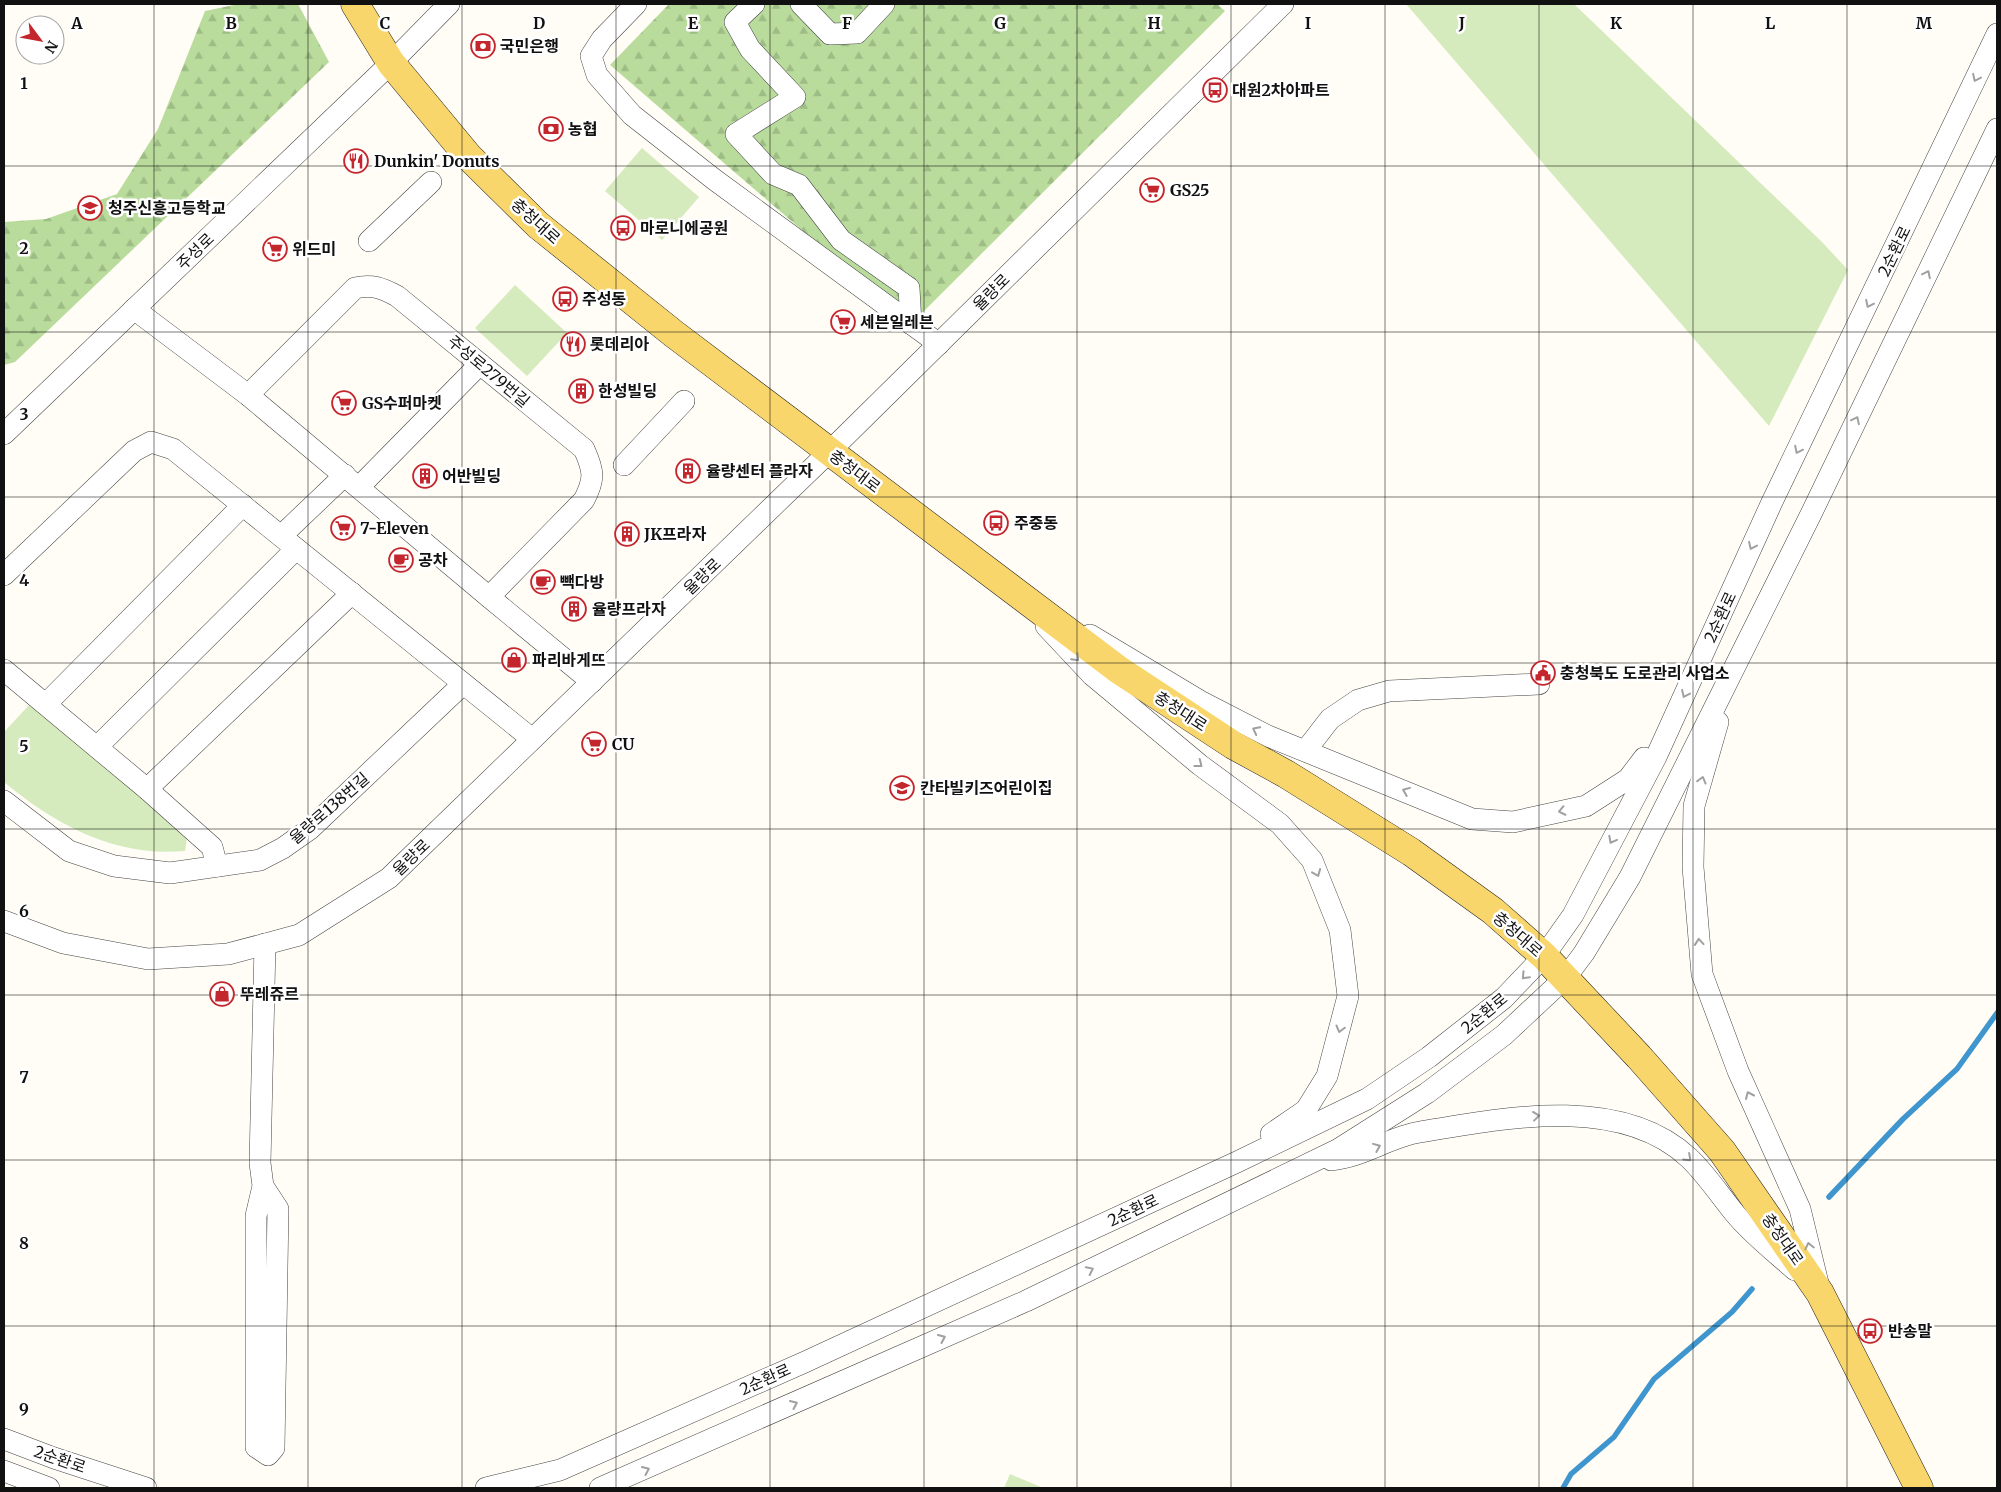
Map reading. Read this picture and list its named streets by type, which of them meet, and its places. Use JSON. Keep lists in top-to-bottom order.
{
  "streets": {
    "main road": ["충청대로"],
    "street": [
      "주성로",
      "2순환로",
      "율량로",
      "주성로279번길",
      "율량로138번길"
    ]
  },
  "crossings": [
    ["충청대로", "주성로"],
    ["충청대로", "2순환로"],
    ["충청대로", "율량로"]
  ],
  "places": {
    "bank": ["국민은행", "농협"],
    "bus stop": [
      "대원2차아파트",
      "마로니에공원",
      "주성동",
      "주중동",
      "반송말"
    ],
    "restaurant": ["Dunkin' Donuts", "롯데리아"],
    "supermarket": [
      "GS25",
      "위드미",
      "세븐일레븐",
      "GS수퍼마켓",
      "7-Eleven",
      "CU"
    ],
    "school or university": ["청주신흥고등학교", "칸타빌키즈어린이집"],
    "building": [
      "한성빌딩",
      "율량센터 플라자",
      "어반빌딩",
      "JK프라자",
      "율량프라자"
    ],
    "cafe": ["공차", "빽다방"],
    "shop": ["파리바게뜨", "뚜레쥬르"],
    "public building": ["충청북도 도로관리 사업소"]
  },
  "north": "bottom right",
  "grid": {
    "columns": [
      "A",
      "B",
      "C",
      "D",
      "E",
      "F",
      "G",
      "H",
      "I",
      "J",
      "K",
      "L",
      "M"
    ],
    "rows": [
      "1",
      "2",
      "3",
      "4",
      "5",
      "6",
      "7",
      "8",
      "9"
    ]
  }
}
